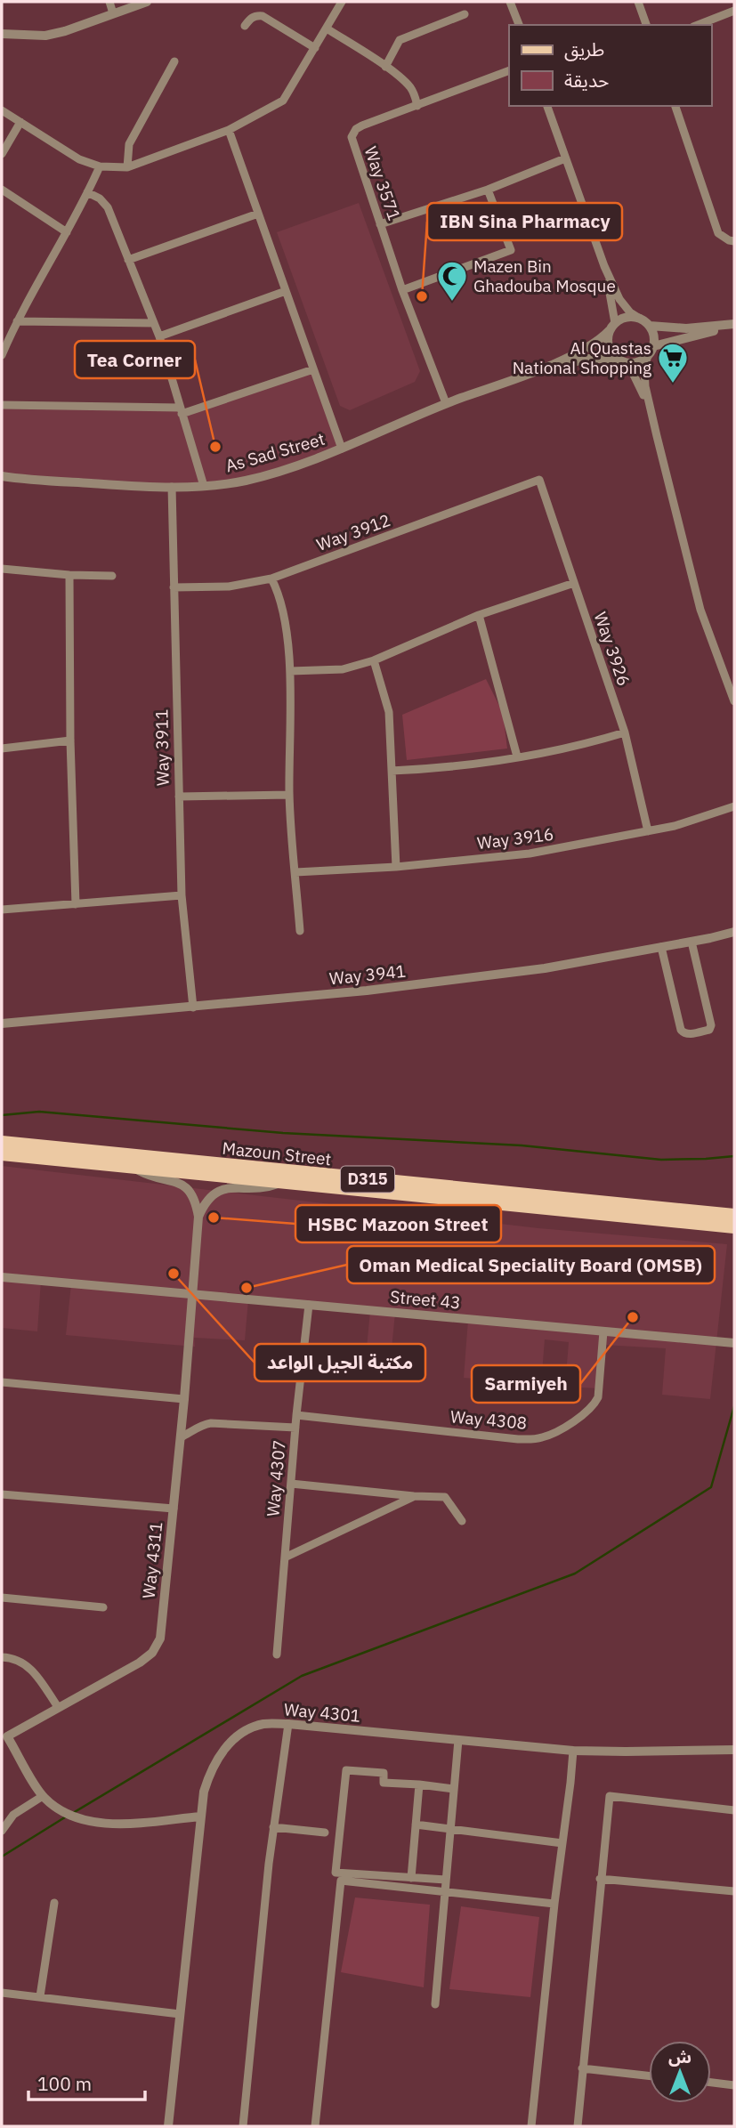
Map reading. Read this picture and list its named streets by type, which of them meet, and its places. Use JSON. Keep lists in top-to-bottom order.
{
  "streets": {
    "main road": ["Mazoun Street", "D315"],
    "street": [
      "Way 3571",
      "As Sad Street",
      "Way 3912",
      "Way 3926",
      "Way 3911",
      "Way 3916",
      "Way 3941",
      "Street 43",
      "Way 4308",
      "Way 4307",
      "Way 4311",
      "Way 4301"
    ]
  },
  "crossings": [
    ["Way 3571", "As Sad Street"],
    ["As Sad Street", "Way 3911"],
    ["Way 3912", "Way 3926"],
    ["Way 3912", "Way 3911"],
    ["Way 3926", "Way 3916"],
    ["Way 3911", "Way 3941"],
    ["Street 43", "Way 4308"],
    ["Street 43", "Way 4307"],
    ["Street 43", "Way 4311"],
    ["Way 4308", "Way 4307"]
  ],
  "places": {
    "other": [
      "IBN Sina Pharmacy",
      "Tea Corner",
      "HSBC Mazoon Street",
      "مكتبة الجيل الواعد",
      "Oman Medical Speciality Board (OMSB)",
      "Sarmiyeh"
    ],
    "mosque": ["Mazen Bin Ghadouba Mosque"],
    "supermarket": ["Al Quastas National Shopping"]
  },
  "legend": ["طريق", "حديقة"],
  "scale_bar": "100 m",
  "north": "top"
}
